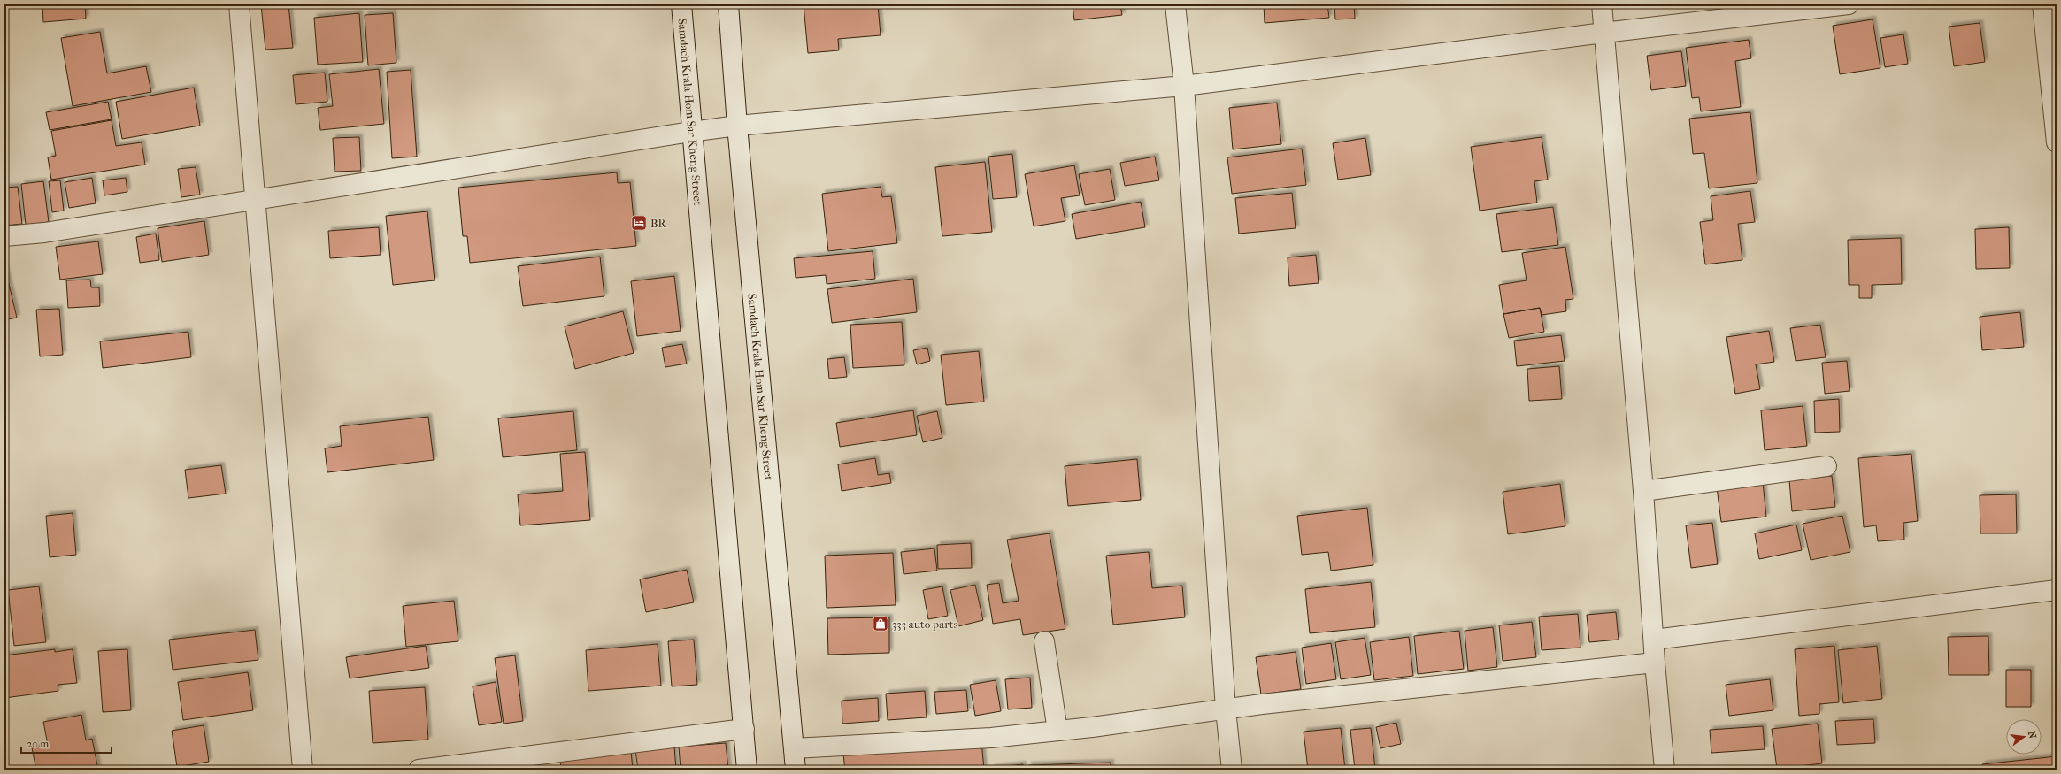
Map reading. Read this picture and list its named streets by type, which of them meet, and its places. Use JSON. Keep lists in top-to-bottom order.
{
  "streets": {
    "street": ["Samdach Krala Hom Sar Kheng Street"]
  },
  "places": {
    "hotel": ["BR"],
    "shop": ["333 auto parts"]
  },
  "scale_bar": "20 m",
  "north": "right"
}
